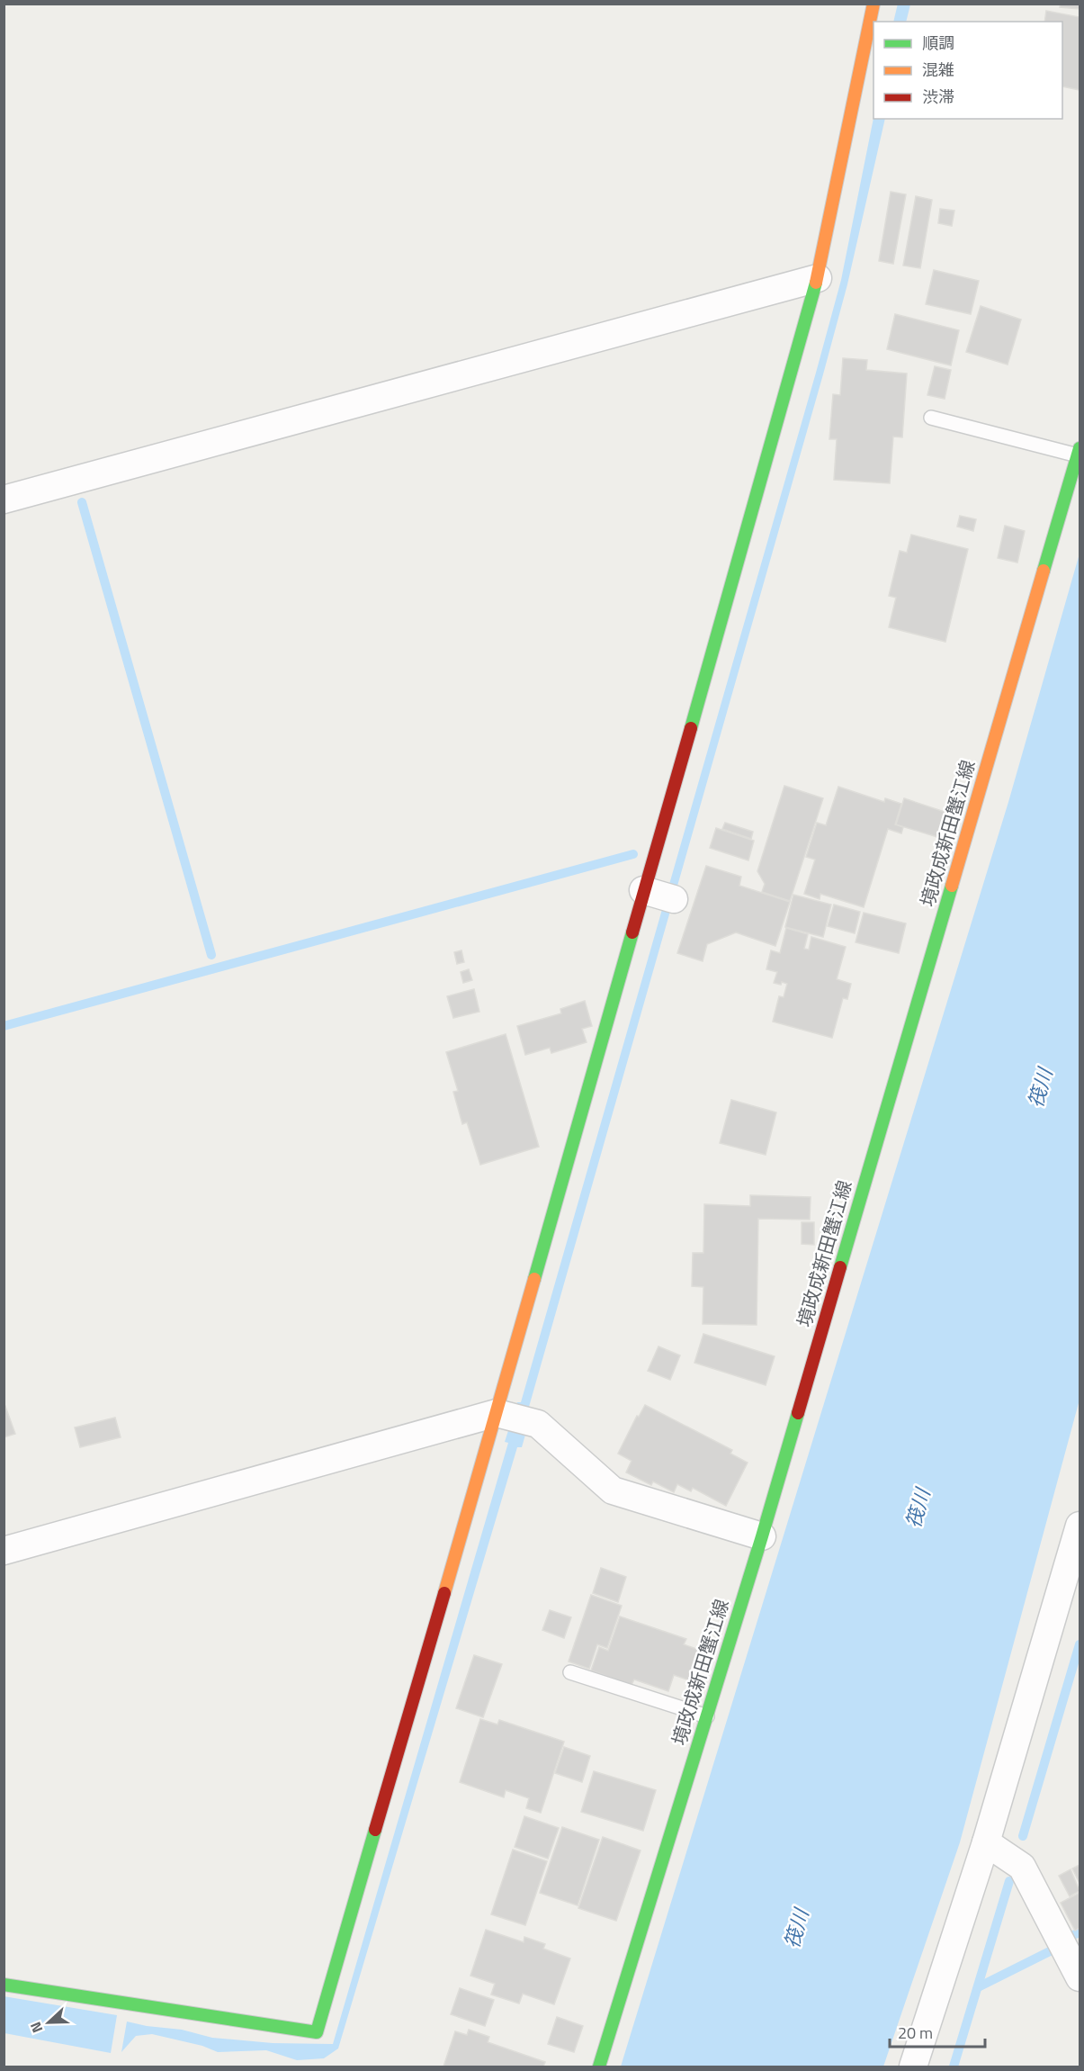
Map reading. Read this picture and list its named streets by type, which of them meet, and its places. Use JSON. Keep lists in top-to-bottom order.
{
  "streets": {
    "street": ["境政成新田蟹江線"]
  },
  "water": ["筏川"],
  "legend": ["順調", "混雑", "渋滞"],
  "scale_bar": "20 m",
  "north": "left"
}
